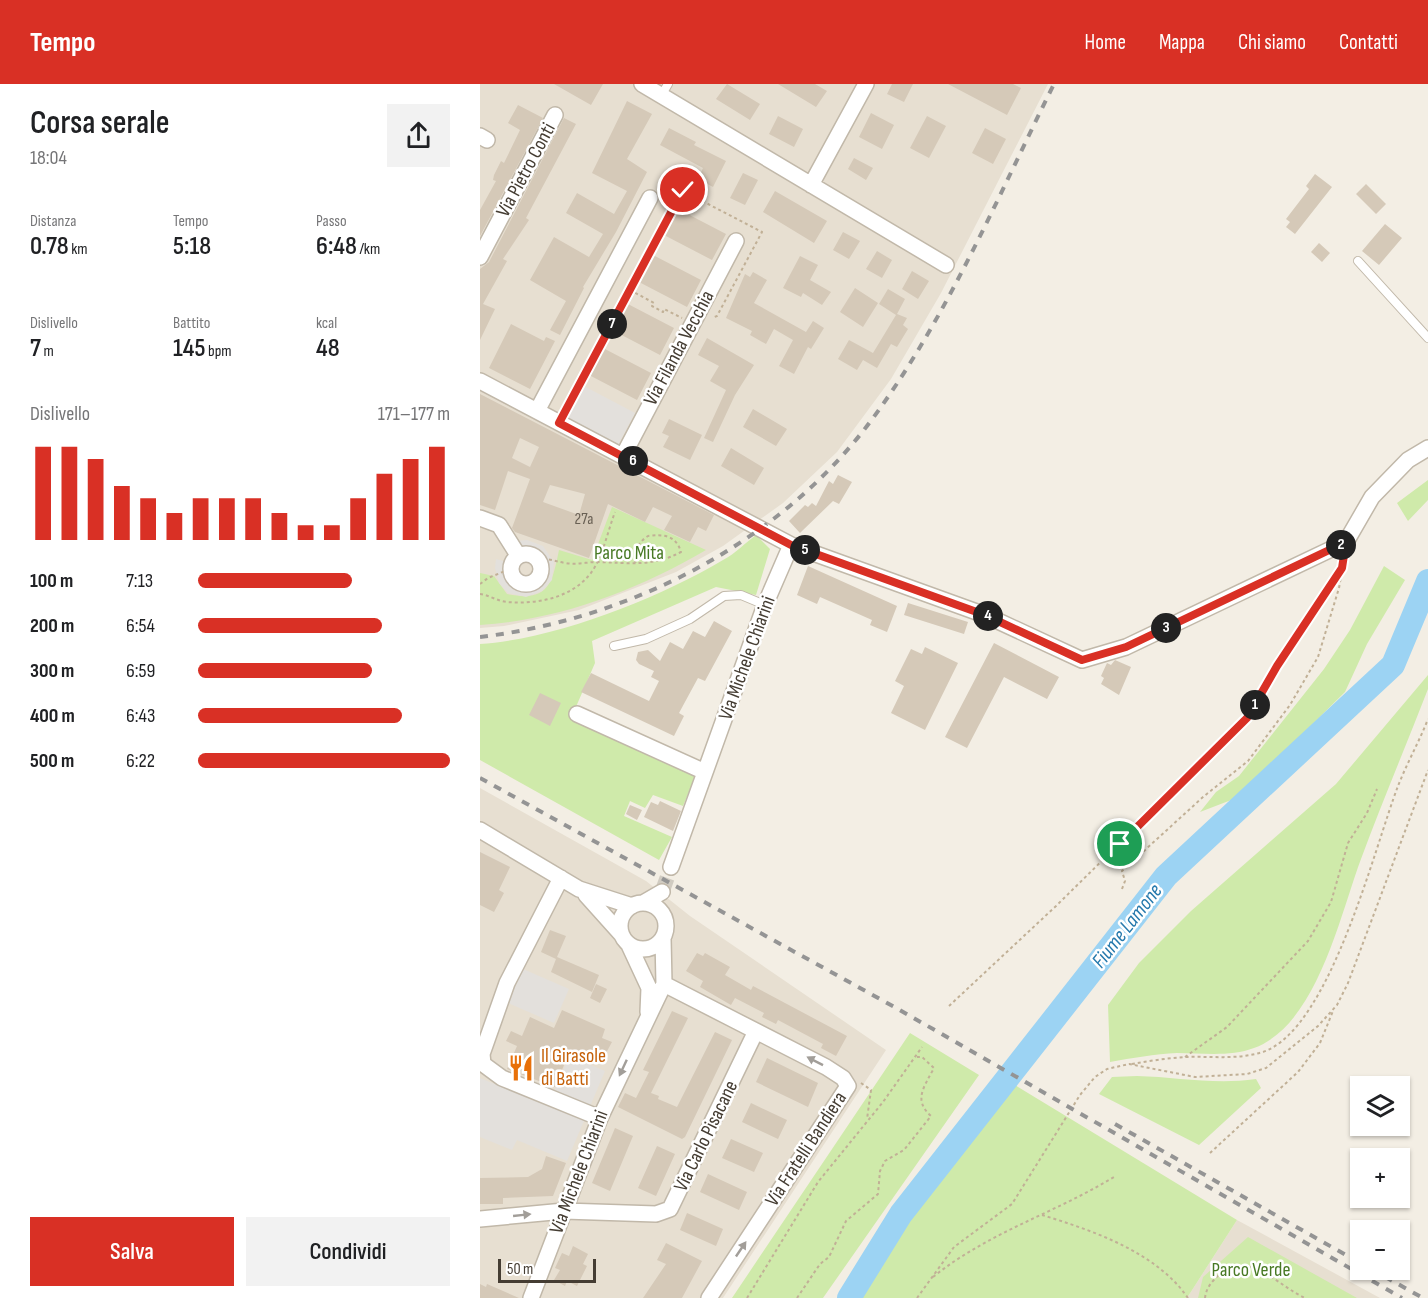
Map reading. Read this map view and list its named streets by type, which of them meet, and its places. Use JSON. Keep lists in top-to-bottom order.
{
  "streets": {
    "street": [
      "Via Pietro Conti",
      "Via Filanda Vecchia",
      "Via Michele Chiarini",
      "Via Carlo Pisacane",
      "Via Fratelli Bandiera"
    ]
  },
  "crossings": [
    ["Via Michele Chiarini", "Via Carlo Pisacane"],
    ["Via Michele Chiarini", "Via Fratelli Bandiera"],
    ["Via Carlo Pisacane", "Via Fratelli Bandiera"]
  ],
  "water": ["Fiume Lamone"],
  "parks": ["Parco Mita", "Parco Verde"],
  "places": {
    "restaurant": ["Il Girasole di Batti"]
  },
  "house_numbers": ["27a"],
  "scale_bar": "50 m",
  "page": {
    "header": "Tempo",
    "nav": [
      "Home",
      "Mappa",
      "Chi siamo",
      "Contatti"
    ],
    "heading": ["Corsa serale", "18:04"],
    "stats": [
      ["Distanza", "0.78 km"],
      ["Tempo", "5:18"],
      ["Passo", "6:48 /km"],
      ["Dislivello", "7 m"],
      ["Battito", "145 bpm"],
      ["kcal", "48"]
    ],
    "pins": [
      "7",
      "6",
      "2",
      "5",
      "4",
      "3",
      "1"
    ],
    "chart": ["Dislivello", "171–177 m"],
    "list": [
      {
        "name": "100 m",
        "note": "7:13"
      },
      {
        "name": "200 m",
        "note": "6:54"
      },
      {
        "name": "300 m",
        "note": "6:59"
      },
      {
        "name": "400 m",
        "note": "6:43"
      },
      {
        "name": "500 m",
        "note": "6:22"
      }
    ],
    "map_buttons": ["+", "−"],
    "buttons": ["Salva", "Condividi"],
    "scale": "50 m"
  }
}
